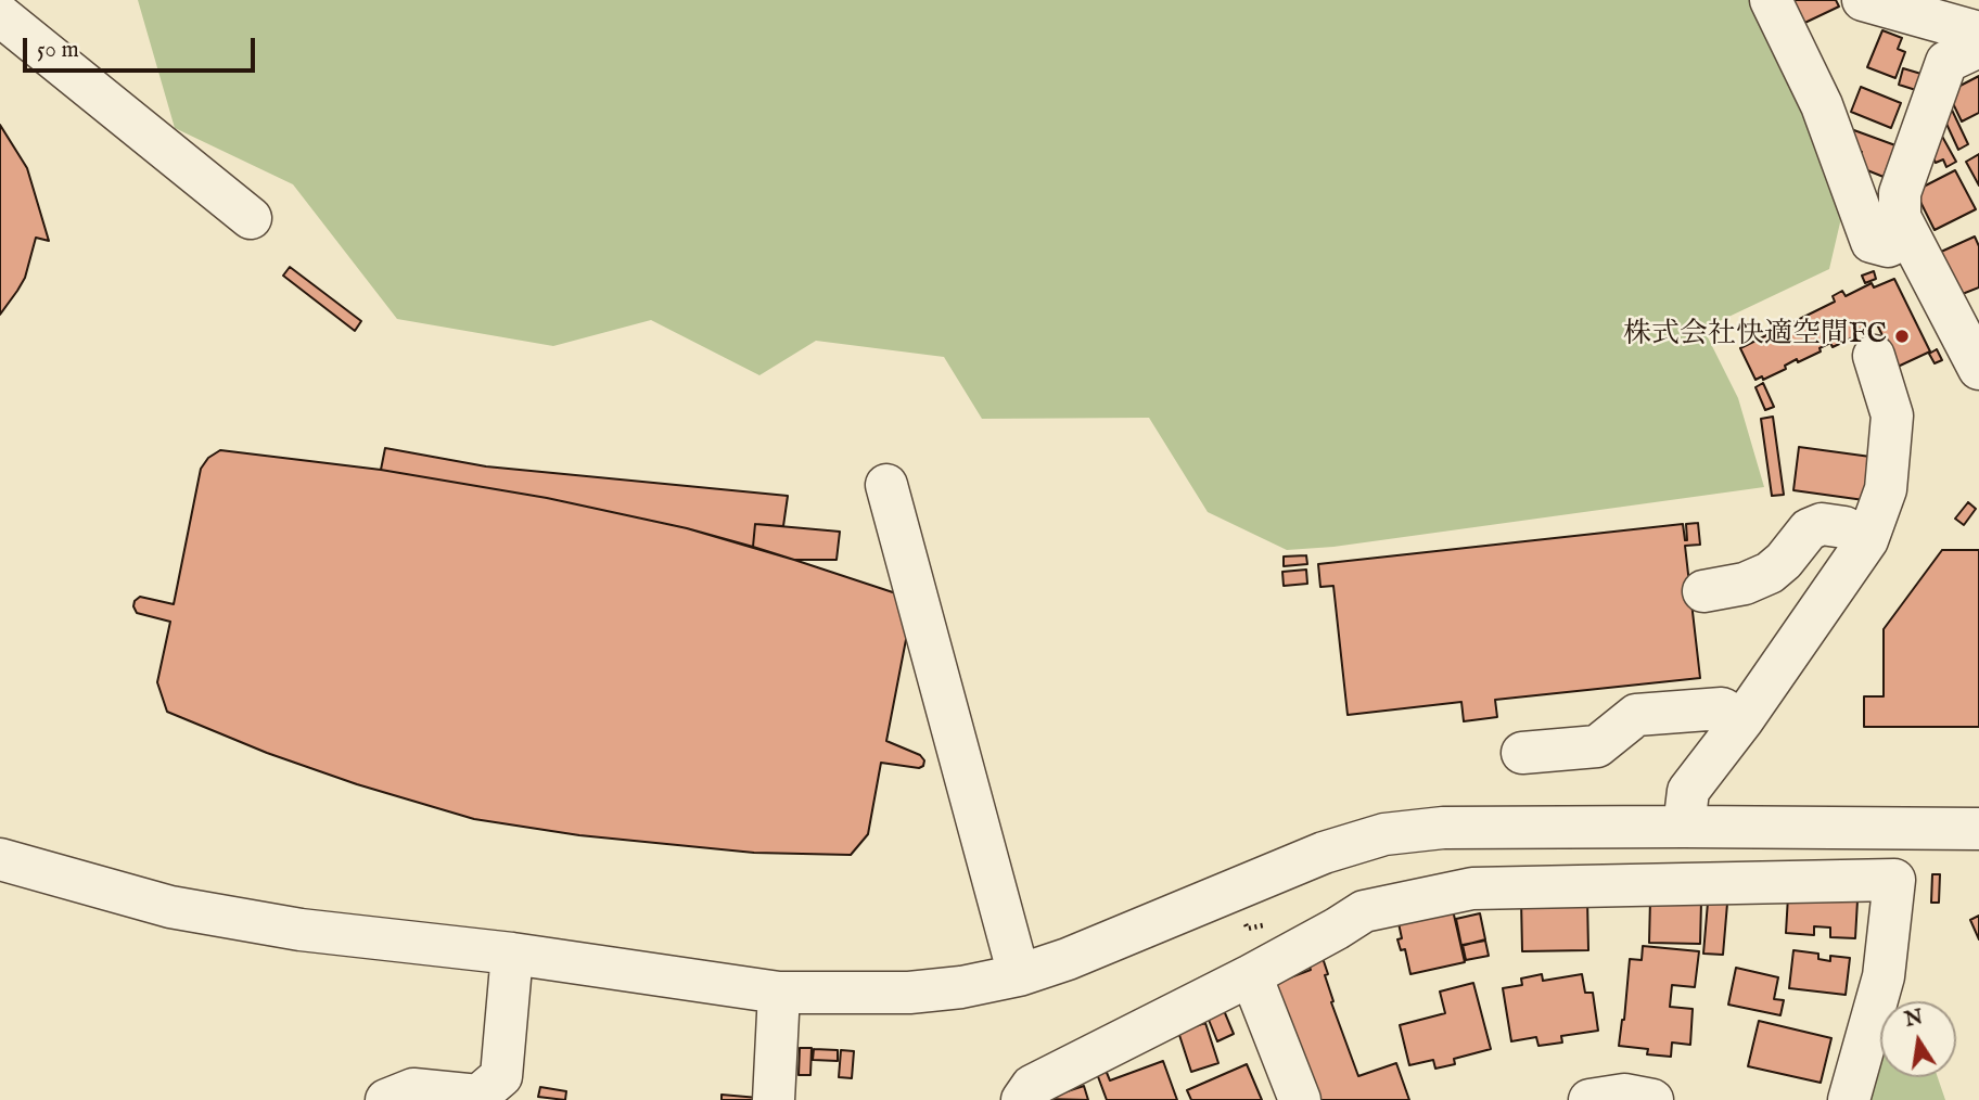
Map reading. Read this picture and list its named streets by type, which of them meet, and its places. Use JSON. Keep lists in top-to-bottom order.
{
  "places": ["株式会社快適空間FC"],
  "scale_bar": "50 m",
  "north": "top"
}
